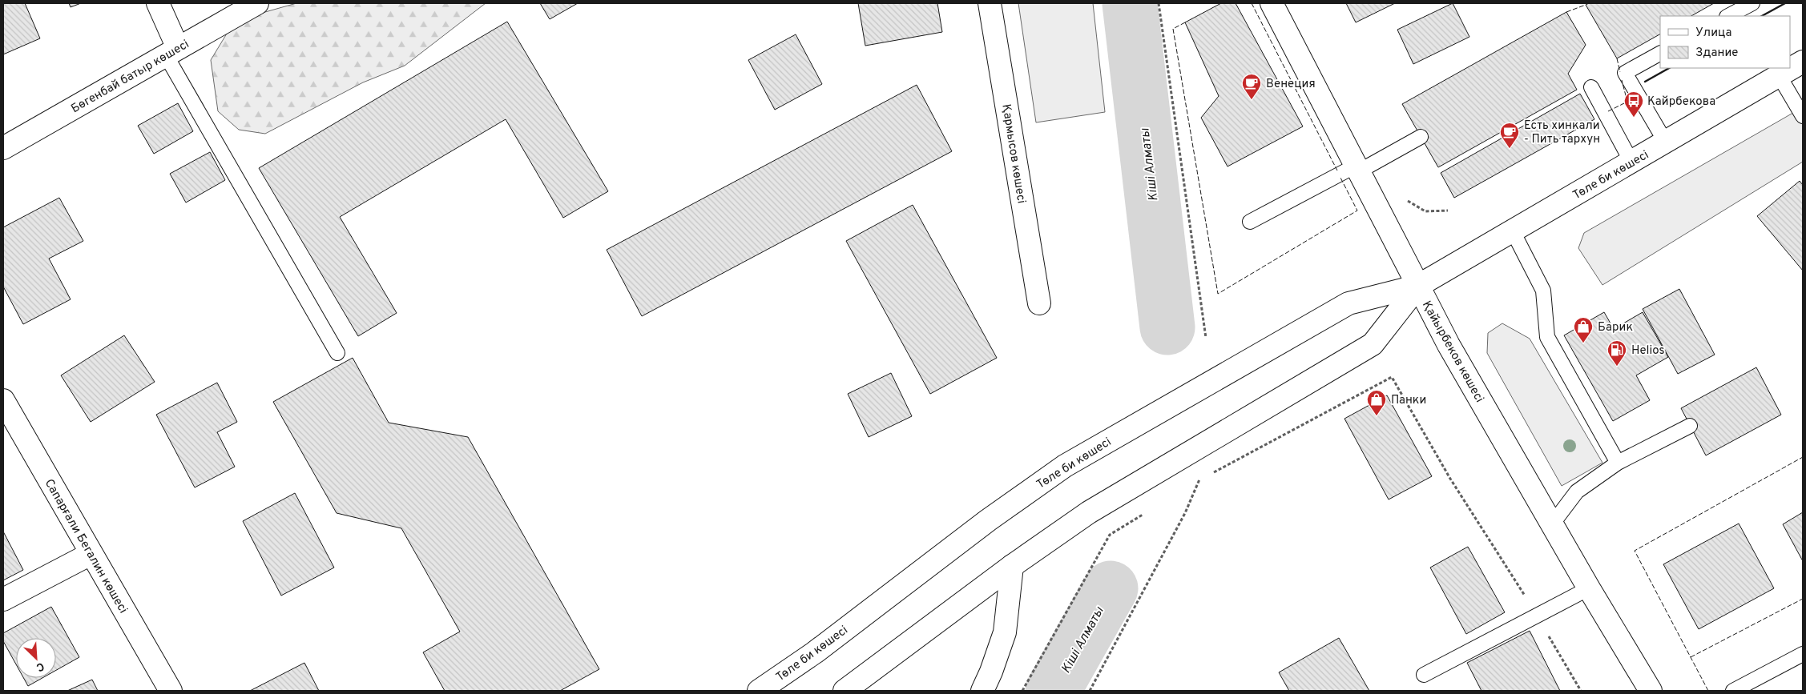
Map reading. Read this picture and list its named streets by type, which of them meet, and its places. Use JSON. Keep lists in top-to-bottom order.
{
  "streets": {
    "main road": [
      "Бөгенбай батыр көшесі",
      "Қармысов көшесі",
      "Төле би көшесі",
      "Қайырбеков көшесі",
      "Сапарғали Бегалин көшесі"
    ]
  },
  "crossings": [
    ["Төле би көшесі", "Қайырбеков көшесі"]
  ],
  "water": ["Кіші Алматы"],
  "places": {
    "cafe": ["Венеция", "Есть хинкали - Пить тархун"],
    "bus stop": ["Кайрбекова"],
    "shop": ["Барик", "Панки"],
    "fuel station": ["Helios"]
  },
  "legend": ["Улица", "Здание"],
  "north": "bottom right"
}
